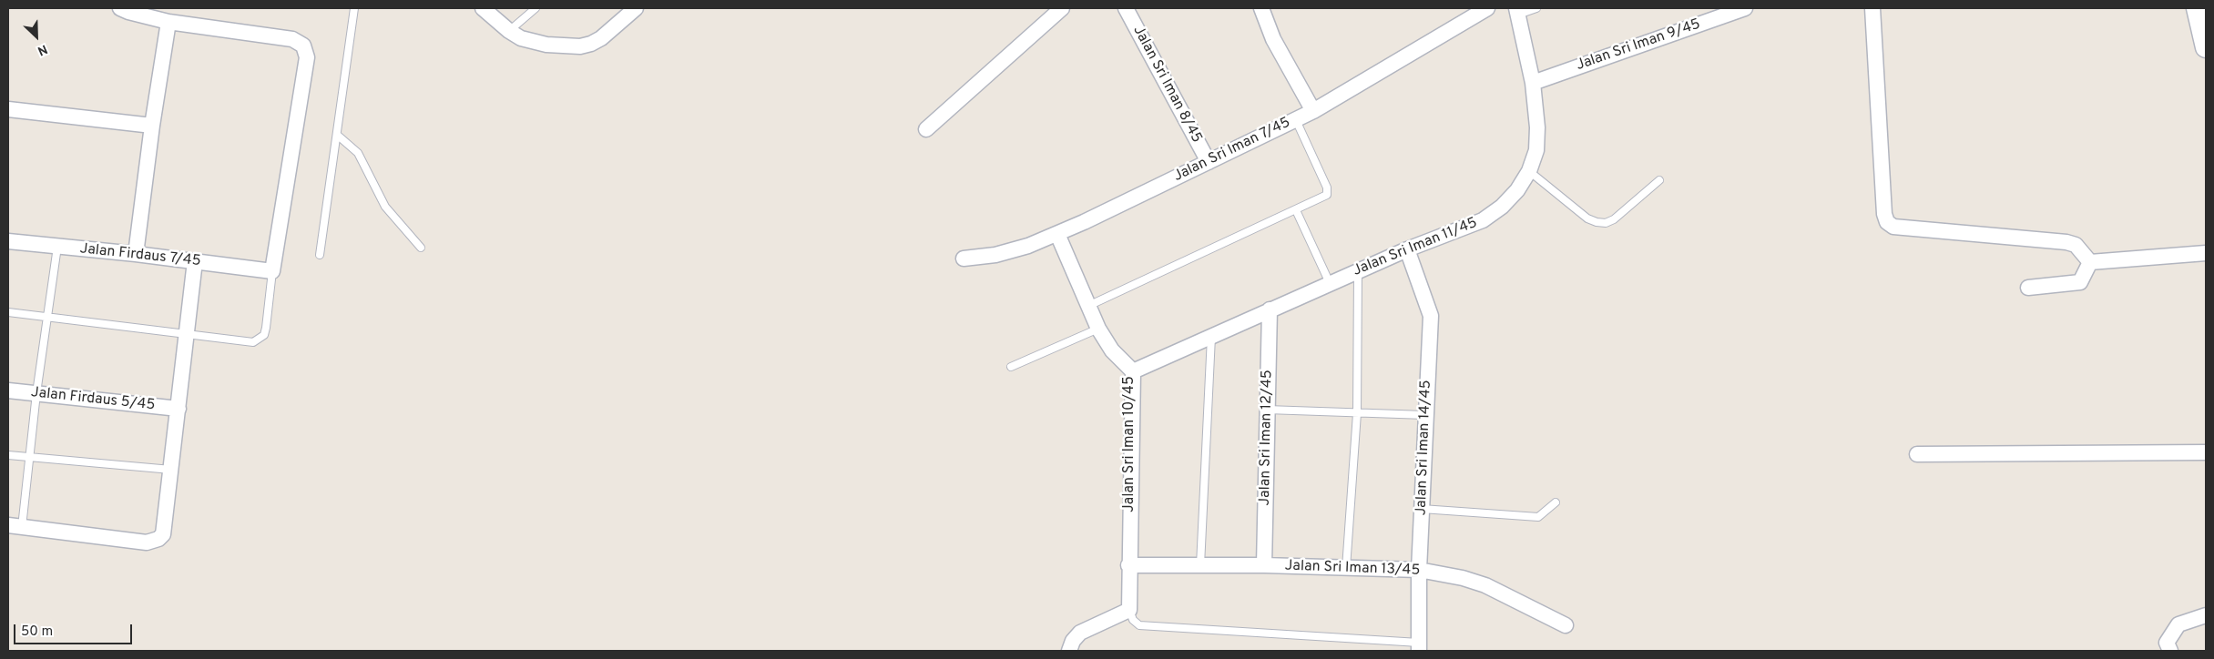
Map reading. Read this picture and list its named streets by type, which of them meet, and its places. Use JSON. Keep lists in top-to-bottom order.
{
  "streets": {
    "street": [
      "Jalan Sri Iman 9/45",
      "Jalan Sri Iman 8/45",
      "Jalan Sri Iman 7/45",
      "Jalan Sri Iman 11/45",
      "Jalan Firdaus 7/45",
      "Jalan Firdaus 5/45",
      "Jalan Sri Iman 12/45",
      "Jalan Sri Iman 10/45",
      "Jalan Sri Iman 14/45",
      "Jalan Sri Iman 13/45"
    ]
  },
  "crossings": [
    ["Jalan Sri Iman 9/45", "Jalan Sri Iman 11/45"],
    ["Jalan Sri Iman 8/45", "Jalan Sri Iman 7/45"],
    ["Jalan Sri Iman 7/45", "Jalan Sri Iman 10/45"],
    ["Jalan Sri Iman 11/45", "Jalan Sri Iman 12/45"],
    ["Jalan Sri Iman 11/45", "Jalan Sri Iman 10/45"],
    ["Jalan Sri Iman 11/45", "Jalan Sri Iman 14/45"],
    ["Jalan Sri Iman 12/45", "Jalan Sri Iman 13/45"],
    ["Jalan Sri Iman 10/45", "Jalan Sri Iman 13/45"],
    ["Jalan Sri Iman 14/45", "Jalan Sri Iman 13/45"]
  ],
  "scale_bar": "50 m",
  "north": "bottom right"
}
